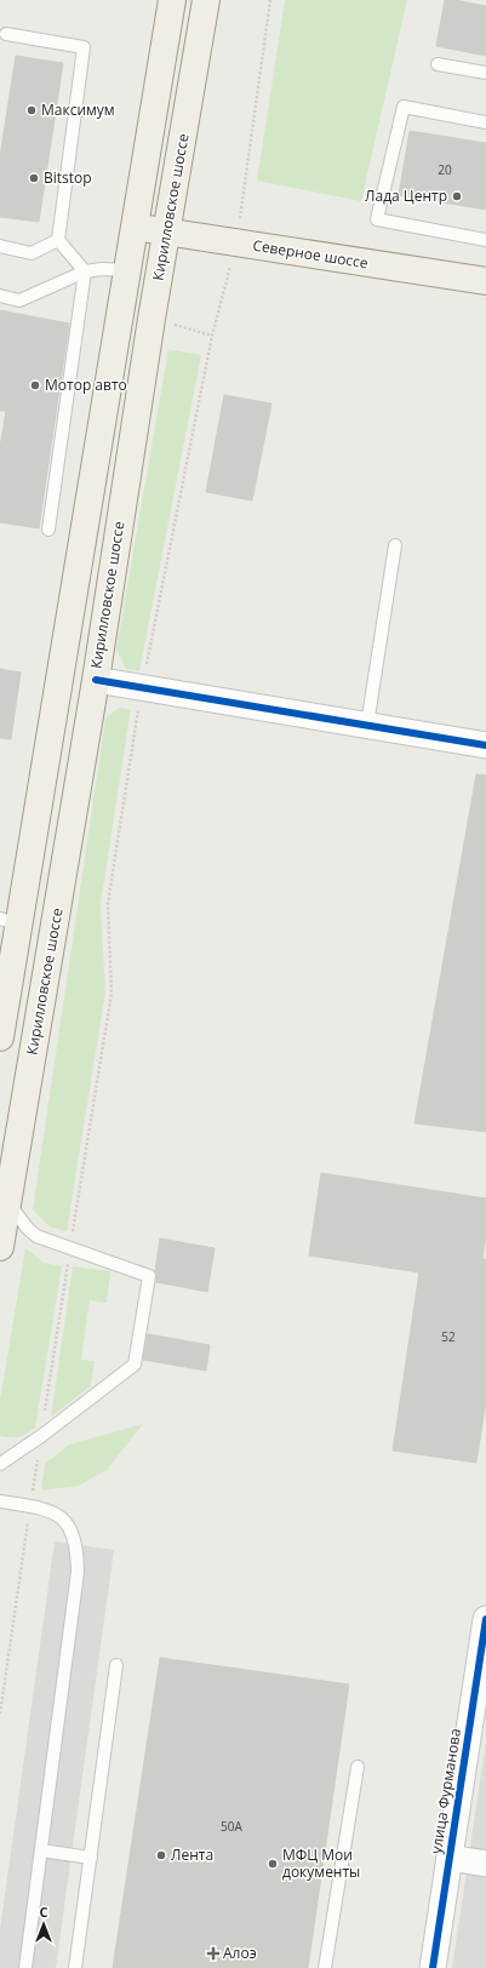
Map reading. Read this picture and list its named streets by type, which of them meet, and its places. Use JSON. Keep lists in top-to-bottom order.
{
  "streets": {
    "main road": ["Кирилловское шоссе", "Северное шоссе"],
    "street": ["улица Фурманова"]
  },
  "crossings": [
    ["Кирилловское шоссе", "Северное шоссе"]
  ],
  "places": {
    "other": [
      "Максимум",
      "Bitstop",
      "Лада Центр",
      "Мотор авто",
      "Лента",
      "МФЦ Мои документы"
    ],
    "health": ["Алоэ"]
  },
  "house_numbers": ["20", "52", "50А"],
  "north": "top"
}
